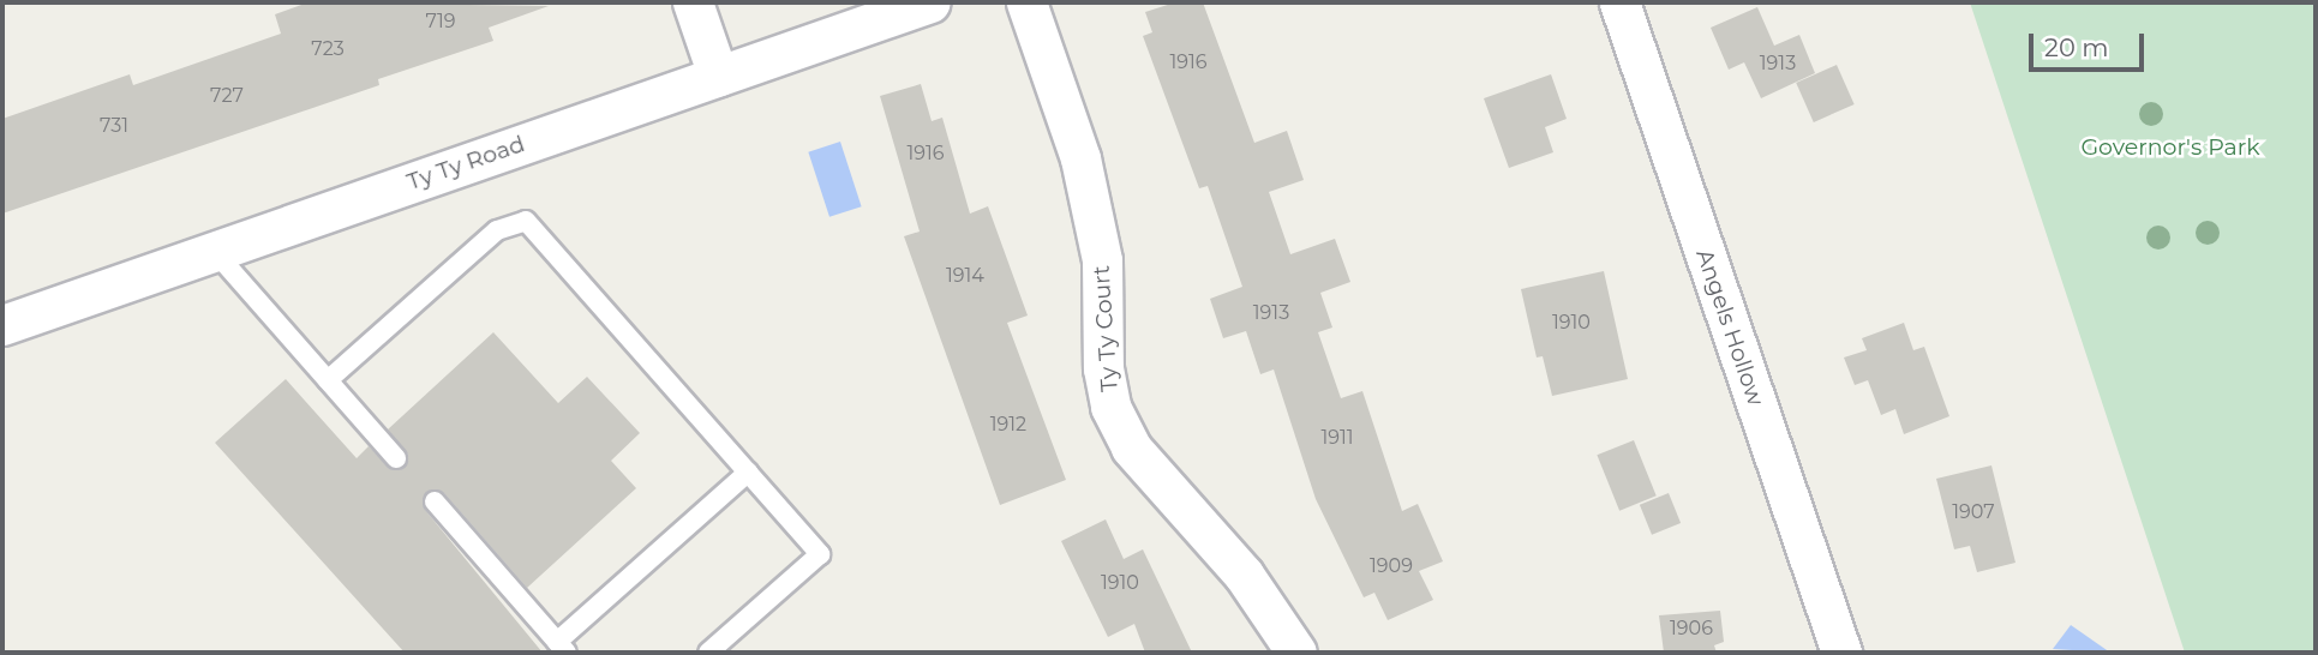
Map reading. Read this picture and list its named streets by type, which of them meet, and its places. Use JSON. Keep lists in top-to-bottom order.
{
  "streets": {
    "street": ["Ty Ty Road", "Angels Hollow", "Ty Ty Court"]
  },
  "parks": ["Governor's Park"],
  "house_numbers": [
    "719",
    "723",
    "1916",
    "1913",
    "727",
    "731",
    "1916",
    "1914",
    "1913",
    "1910",
    "1912",
    "1911",
    "1907",
    "1909",
    "1910",
    "1906"
  ],
  "scale_bar": "20 m"
}
